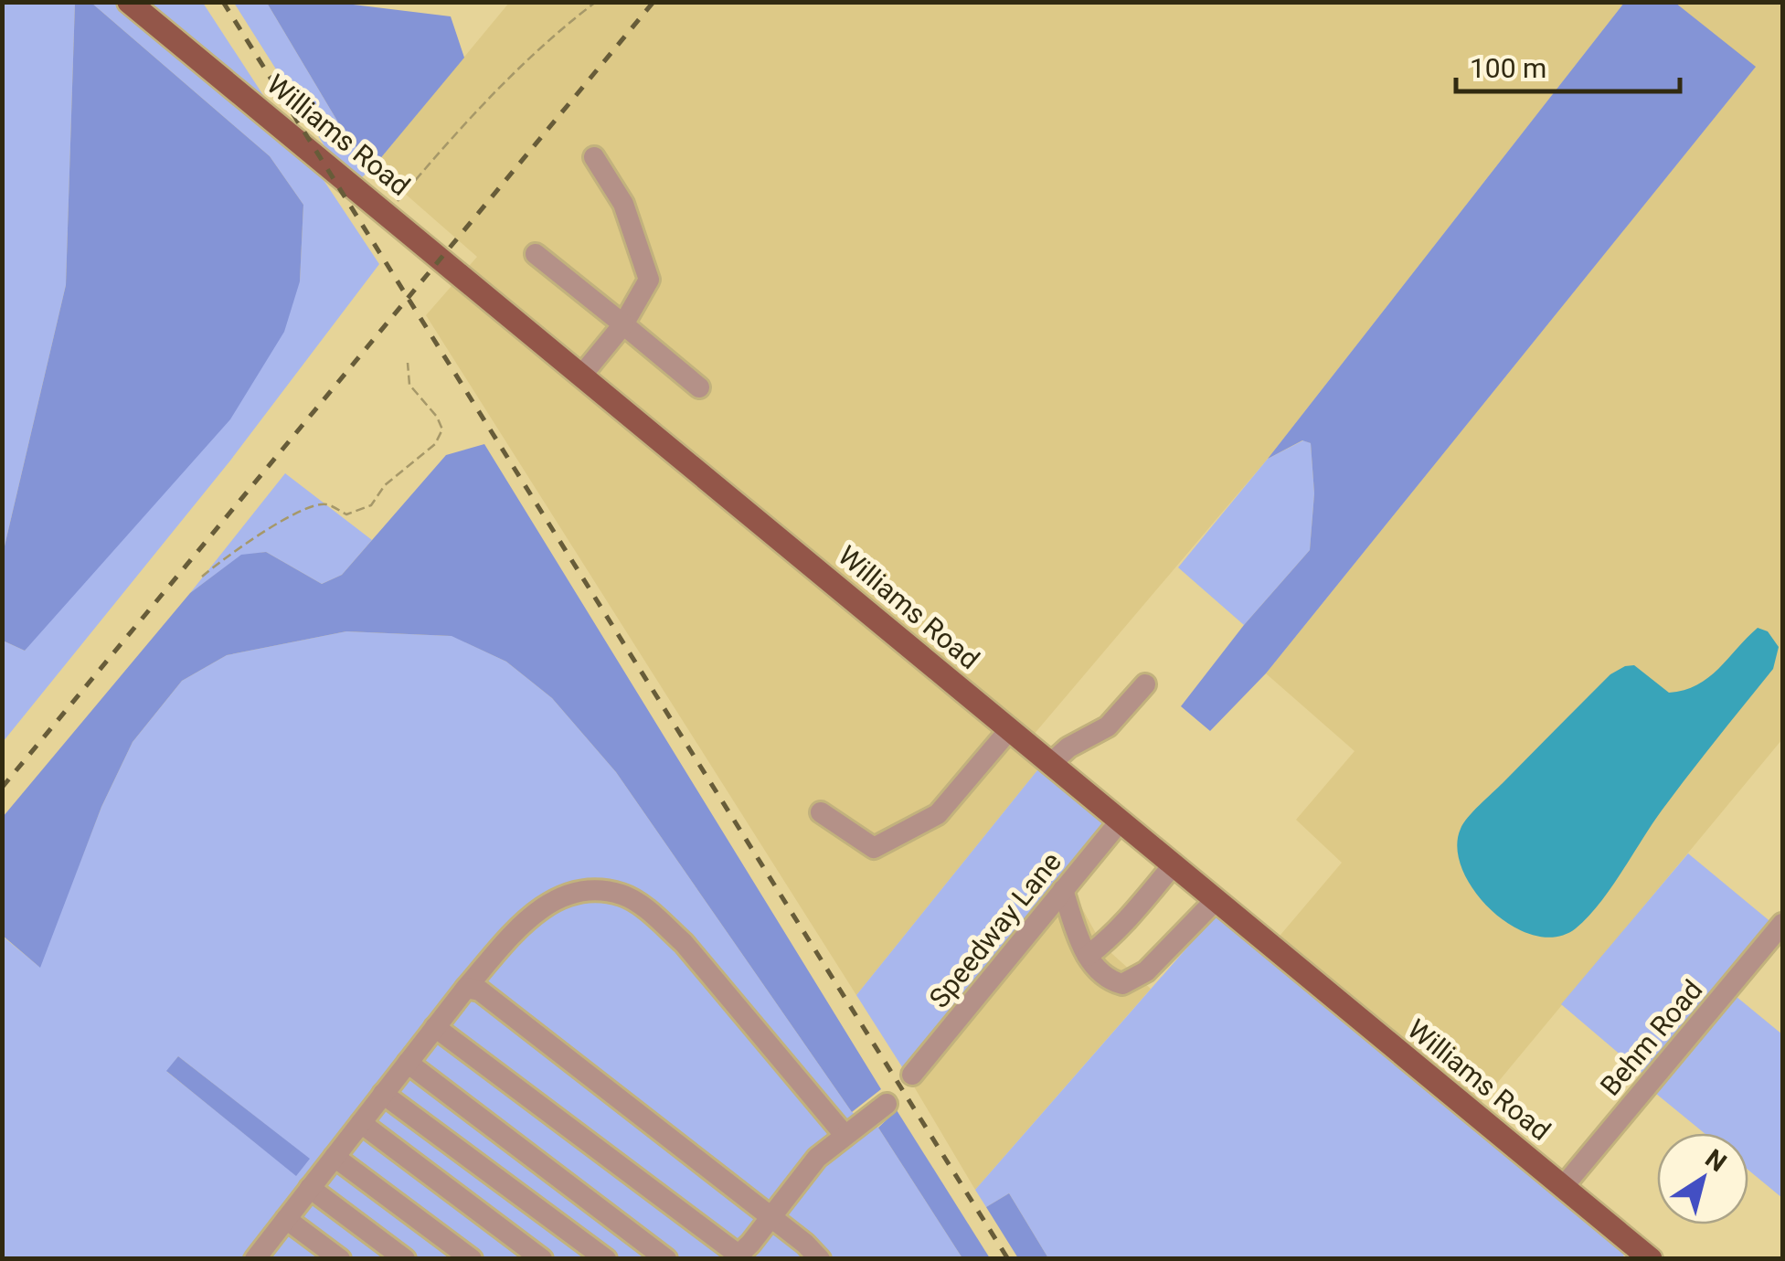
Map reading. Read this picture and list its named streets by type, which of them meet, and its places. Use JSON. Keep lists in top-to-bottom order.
{
  "streets": {
    "main road": ["Williams Road"],
    "street": ["Speedway Lane", "Behm Road"]
  },
  "crossings": [
    ["Williams Road", "Speedway Lane"],
    ["Williams Road", "Behm Road"]
  ],
  "scale_bar": "100 m",
  "north": "top right"
}
